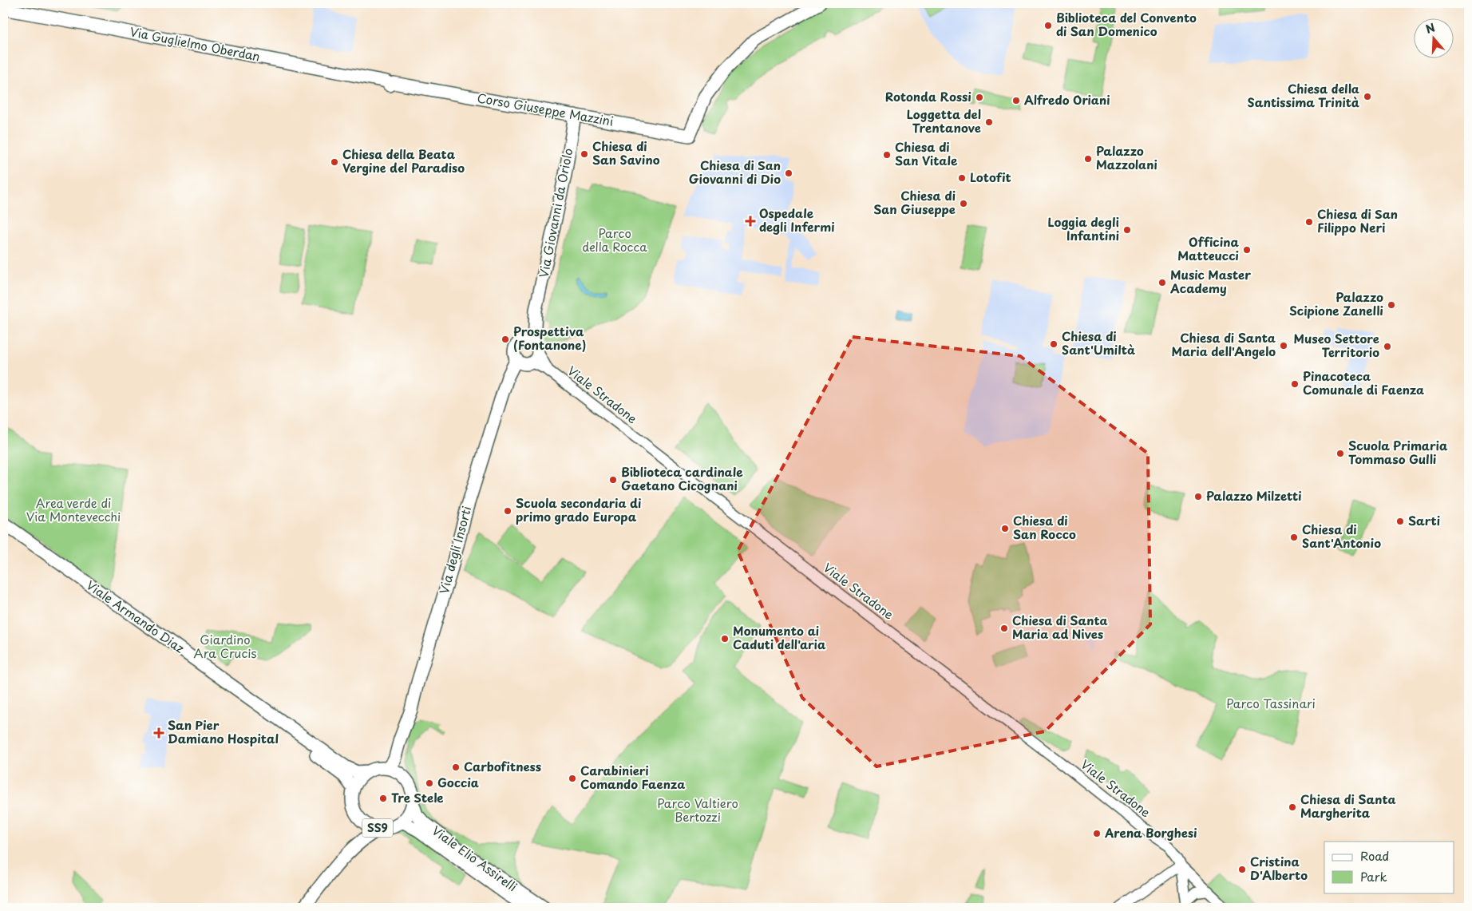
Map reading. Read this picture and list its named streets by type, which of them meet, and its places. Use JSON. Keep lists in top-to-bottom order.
{
  "streets": {
    "main road": [
      "Via Guglielmo Oberdan",
      "Corso Giuseppe Mazzini",
      "Via Giovanni da Oriolo",
      "Via degli Insorti",
      "Viale Armando Diaz",
      "SS9",
      "Viale Elio Assirelli"
    ],
    "street": ["Viale Stradone"]
  },
  "crossings": [
    ["Via Guglielmo Oberdan", "Corso Giuseppe Mazzini"],
    ["Corso Giuseppe Mazzini", "Via Giovanni da Oriolo"],
    ["Via Giovanni da Oriolo", "Viale Stradone"],
    ["Via Giovanni da Oriolo", "Via degli Insorti"],
    ["Viale Stradone", "Via degli Insorti"],
    ["Via degli Insorti", "Viale Armando Diaz"],
    ["Via degli Insorti", "SS9"],
    ["Via degli Insorti", "Viale Elio Assirelli"],
    ["Viale Armando Diaz", "SS9"],
    ["Viale Armando Diaz", "Viale Elio Assirelli"],
    ["SS9", "Viale Elio Assirelli"]
  ],
  "parks": [
    "Parco della Rocca",
    "Area verde di Via Montevecchi",
    "Giardino Ara Crucis",
    "Parco Tassinari",
    "Parco Valtiero Bertozzi"
  ],
  "places": {
    "other": [
      "Biblioteca del Convento di San Domenico",
      "Chiesa della Santissima Trinità",
      "Rotonda Rossi",
      "Alfredo Oriani",
      "Loggetta del Trentanove",
      "Chiesa di San Savino",
      "Chiesa di San Vitale",
      "Palazzo Mazzolani",
      "Chiesa della Beata Vergine del Paradiso",
      "Chiesa di San Giovanni di Dio",
      "Lotofit",
      "Chiesa di San Giuseppe",
      "Chiesa di San Filippo Neri",
      "Loggia degli Infantini",
      "Officina Matteucci",
      "Music Master Academy",
      "Palazzo Scipione Zanelli",
      "Prospettiva (Fontanone)",
      "Chiesa di Sant'Umiltà",
      "Chiesa di Santa Maria dell'Angelo",
      "Museo Settore Territorio",
      "Pinacoteca Comunale di Faenza",
      "Scuola Primaria Tommaso Gulli",
      "Biblioteca cardinale Gaetano Cicognani",
      "Palazzo Milzetti",
      "Scuola secondaria di primo grado Europa",
      "Sarti",
      "Chiesa di San Rocco",
      "Chiesa di Sant'Antonio",
      "Chiesa di Santa Maria ad Nives",
      "Monumento ai Caduti dell'aria",
      "Carbofitness",
      "Carabinieri Comando Faenza",
      "Goccia",
      "Tre Stele",
      "Chiesa di Santa Margherita",
      "Arena Borghesi",
      "Cristina D'Alberto"
    ],
    "health": ["Ospedale degli Infermi", "San Pier Damiano Hospital"]
  },
  "legend": ["Road", "Park"],
  "north": "top"
}
